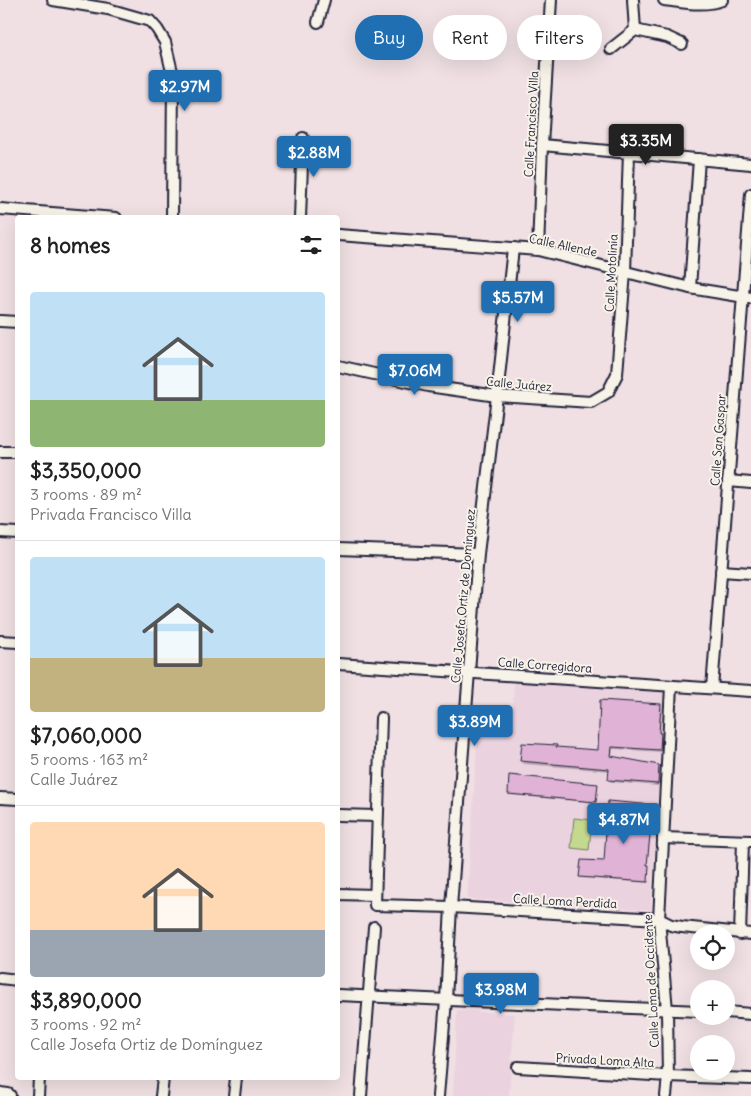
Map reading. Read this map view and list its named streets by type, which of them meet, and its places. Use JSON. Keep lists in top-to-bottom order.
{
  "streets": {
    "street": [
      "Calle Francisco Villa",
      "Calle Allende",
      "Calle Motolinía",
      "Calle Juárez",
      "Calle San Gaspar",
      "Calle Josefa Ortiz de Domínguez",
      "Calle Corregidora",
      "Calle Loma Perdida",
      "Calle Loma de Occidente",
      "Privada Loma Alta"
    ]
  },
  "crossings": [
    ["Calle Francisco Villa", "Calle Allende"],
    ["Calle Allende", "Calle Motolinía"],
    ["Calle Allende", "Calle San Gaspar"],
    ["Calle Allende", "Calle Josefa Ortiz de Domínguez"],
    ["Calle Motolinía", "Calle Juárez"],
    ["Calle Juárez", "Calle Josefa Ortiz de Domínguez"],
    ["Calle San Gaspar", "Calle Corregidora"],
    ["Calle Josefa Ortiz de Domínguez", "Calle Corregidora"],
    ["Calle Josefa Ortiz de Domínguez", "Calle Loma Perdida"],
    ["Calle Corregidora", "Calle Loma de Occidente"],
    ["Calle Loma Perdida", "Calle Loma de Occidente"],
    ["Calle Loma de Occidente", "Privada Loma Alta"]
  ],
  "page": {
    "chip": ["Buy", "Rent", "Filters"],
    "price": [
      "$2.97M",
      "$3.35M",
      "$2.88M",
      "$5.57M",
      "$7.06M",
      "$3.89M",
      "$4.87M",
      "$3.98M"
    ],
    "heading": "8 homes",
    "list": [
      {
        "name": "$3,350,000",
        "note": "3 rooms · 89 m² · Privada Francisco Villa"
      },
      {
        "name": "$7,060,000",
        "note": "5 rooms · 163 m² · Calle Juárez"
      },
      {
        "name": "$3,890,000",
        "note": "3 rooms · 92 m² · Calle Josefa Ortiz de Domínguez"
      }
    ],
    "map_buttons": ["+", "−"]
  }
}
